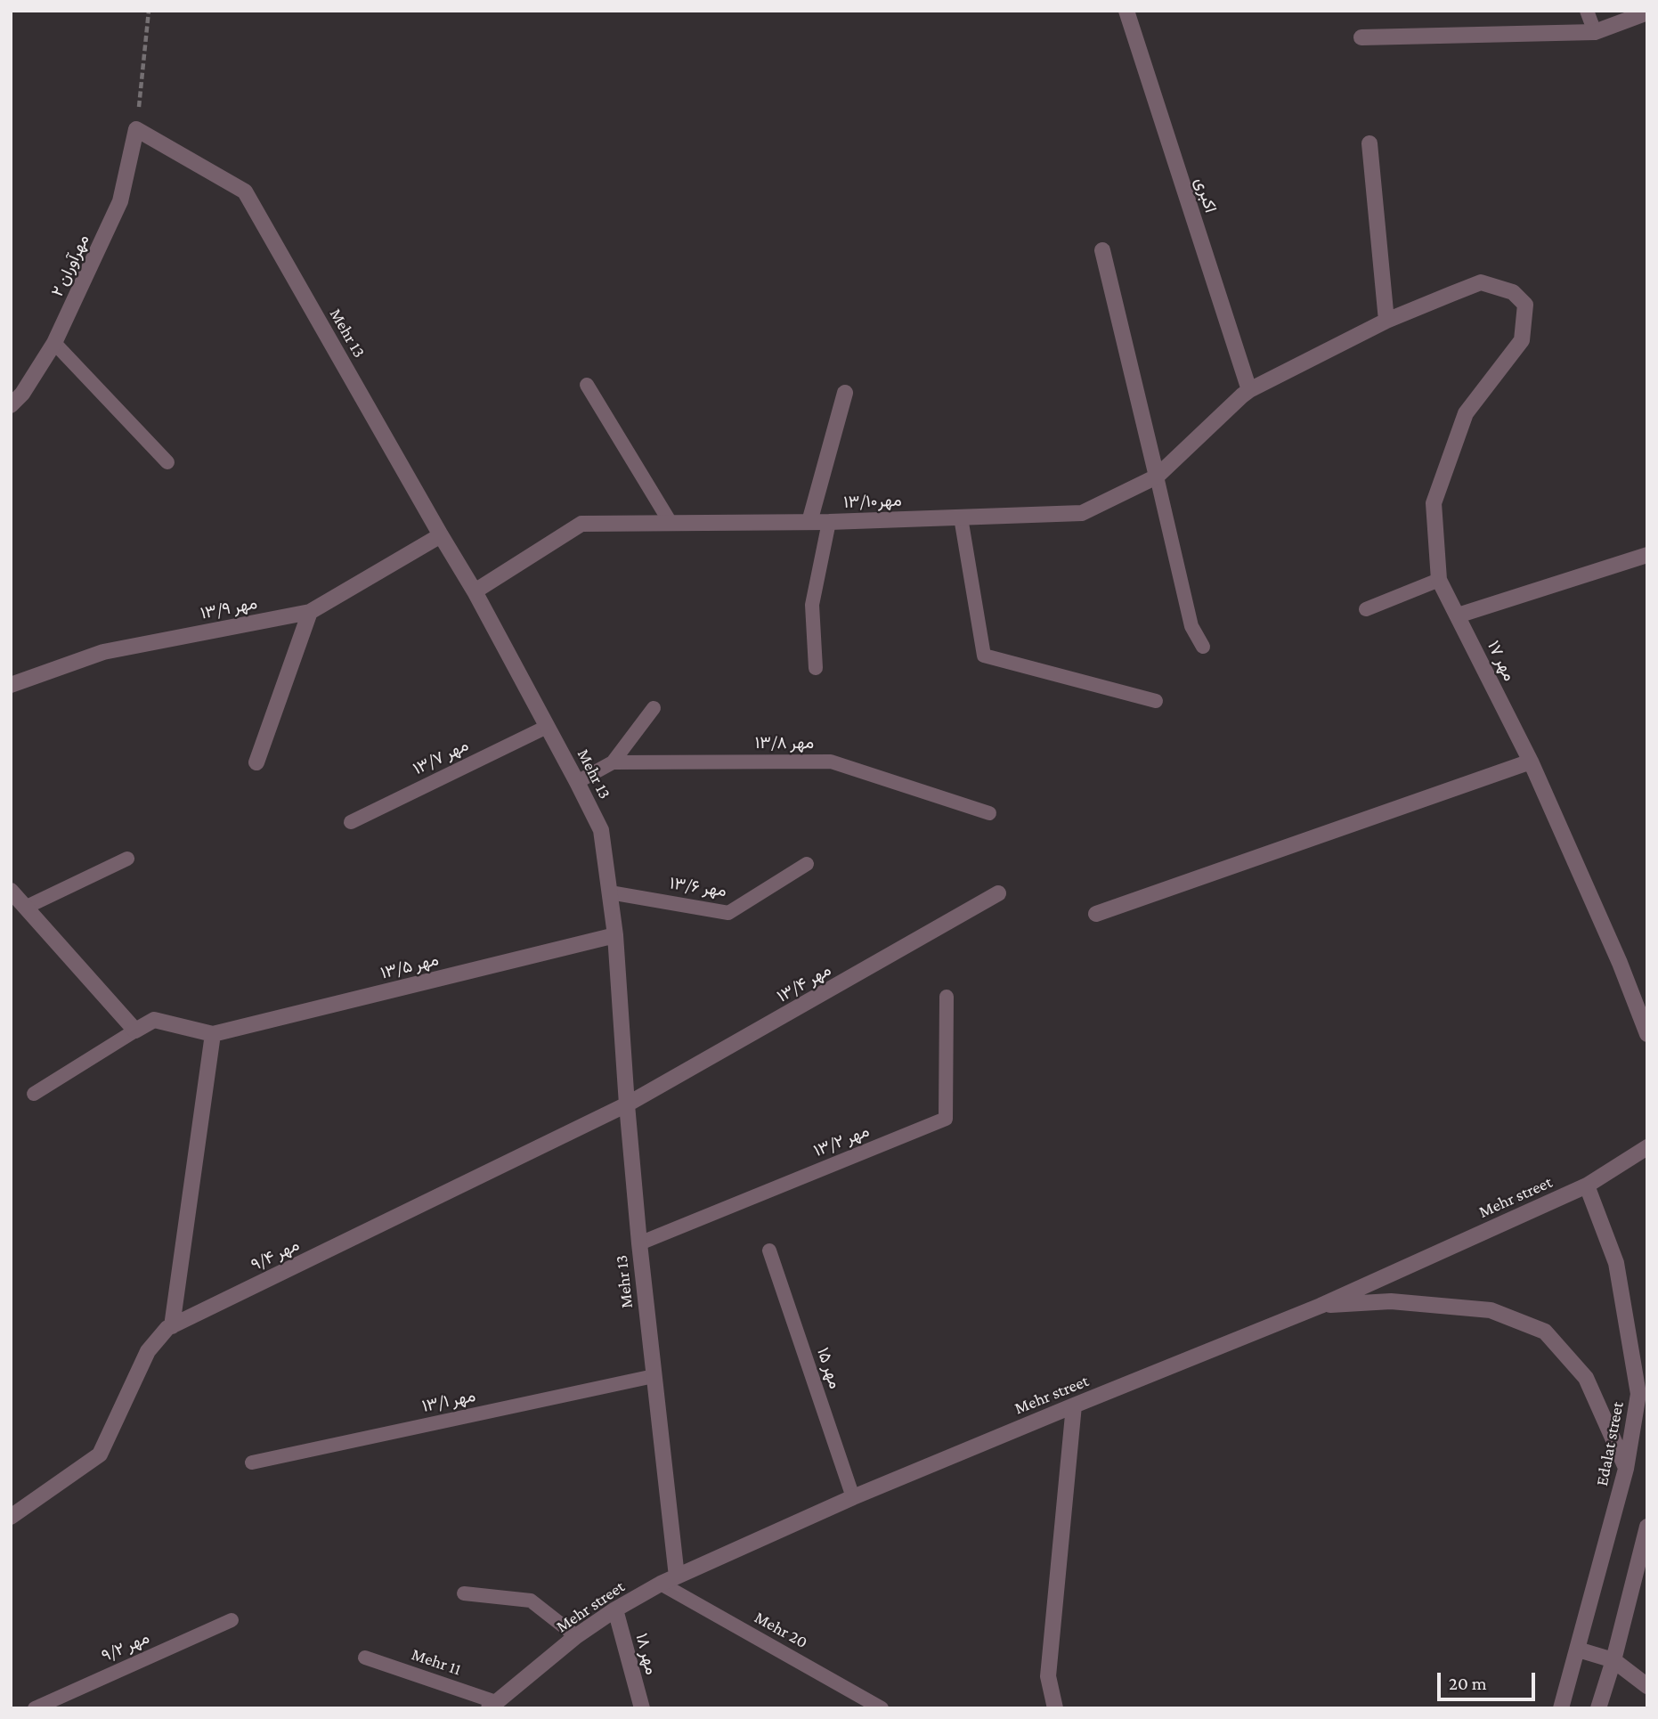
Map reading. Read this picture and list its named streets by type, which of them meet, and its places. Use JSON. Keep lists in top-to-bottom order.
{
  "streets": {
    "street": [
      "اکبری",
      "مهرآوران ۲",
      "Mehr 13",
      "مهر۱۳/۱۰",
      "مهر ۱۳/۹",
      "مهر ۱۷",
      "مهر ۱۳/۵",
      "مهر ۱۳/۴",
      "Mehr street",
      "مهر ۹/۴",
      "Edalat street",
      "مهر ۱۸"
    ],
    "lane": [
      "مهر ۱۳/۸",
      "مهر ۱۳/۷",
      "مهر ۱۳/۶",
      "مهر ۱۳/۲",
      "مهر ۱۵",
      "مهر ۱۳/۱",
      "Mehr 20",
      "مهر ۹/۲",
      "Mehr 11"
    ]
  },
  "crossings": [
    ["اکبری", "مهر۱۳/۱۰"],
    ["مهرآوران ۲", "Mehr 13"],
    ["Mehr 13", "مهر۱۳/۱۰"],
    ["Mehr 13", "مهر ۱۳/۹"],
    ["Mehr 13", "مهر ۱۳/۸"],
    ["Mehr 13", "مهر ۱۳/۷"],
    ["Mehr 13", "مهر ۱۳/۶"],
    ["Mehr 13", "مهر ۱۳/۵"],
    ["Mehr 13", "مهر ۱۳/۴"],
    ["Mehr 13", "مهر ۱۳/۲"],
    ["Mehr 13", "Mehr street"],
    ["Mehr 13", "مهر ۹/۴"],
    ["Mehr 13", "مهر ۱۳/۱"],
    ["مهر۱۳/۱۰", "مهر ۱۷"],
    ["مهر ۱۳/۴", "مهر ۹/۴"],
    ["Mehr street", "مهر ۱۵"],
    ["Mehr street", "Edalat street"],
    ["Mehr street", "Mehr 20"],
    ["Mehr street", "مهر ۱۸"],
    ["Mehr street", "Mehr 11"]
  ],
  "scale_bar": "20 m"
}
